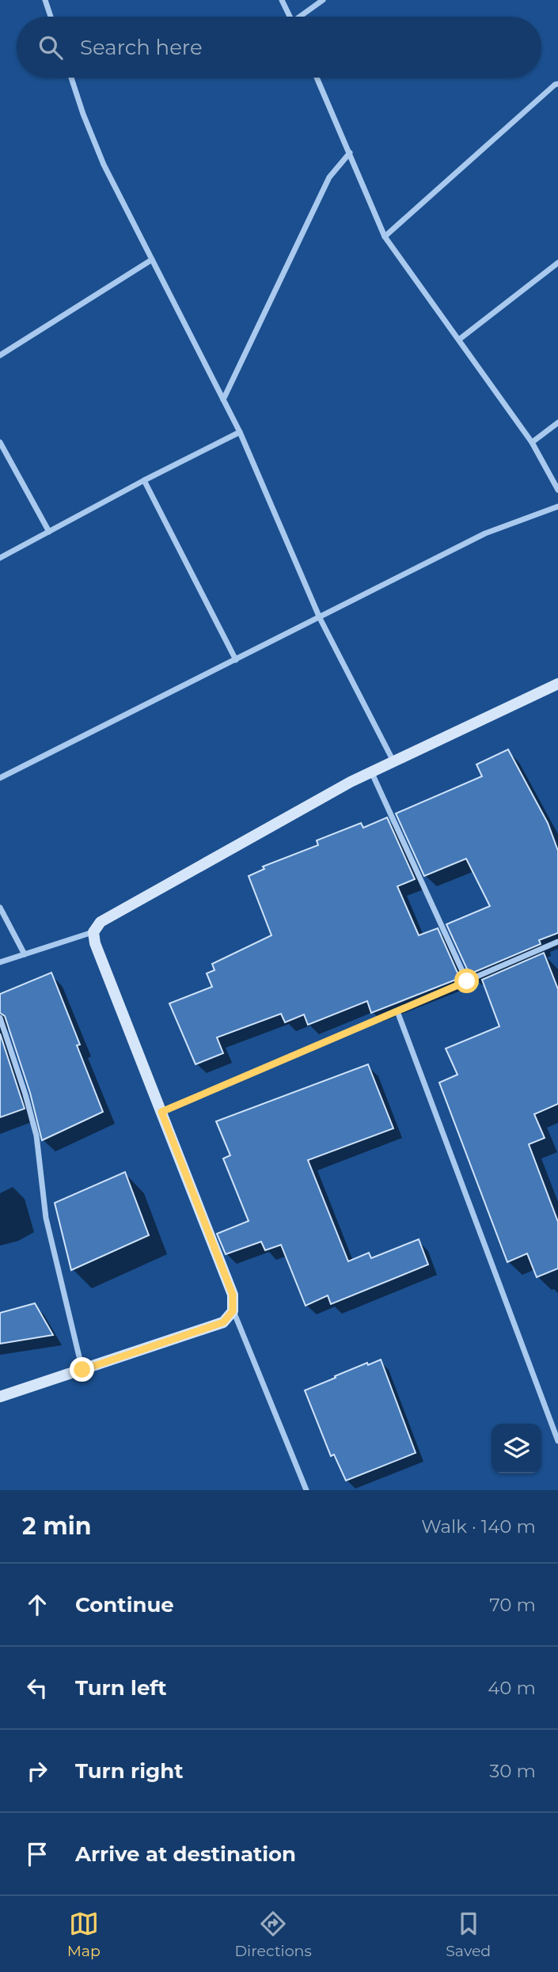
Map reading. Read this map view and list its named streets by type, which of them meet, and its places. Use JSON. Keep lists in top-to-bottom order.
{
  "page": {
    "search": "Search here",
    "heading": ["2 min", "Walk · 140 m"],
    "list": [
      ["Continue", "70 m"],
      ["Turn left", "40 m"],
      ["Turn right", "30 m"],
      "Arrive at destination"
    ],
    "nav": ["Map", "Directions", "Saved"]
  }
}
